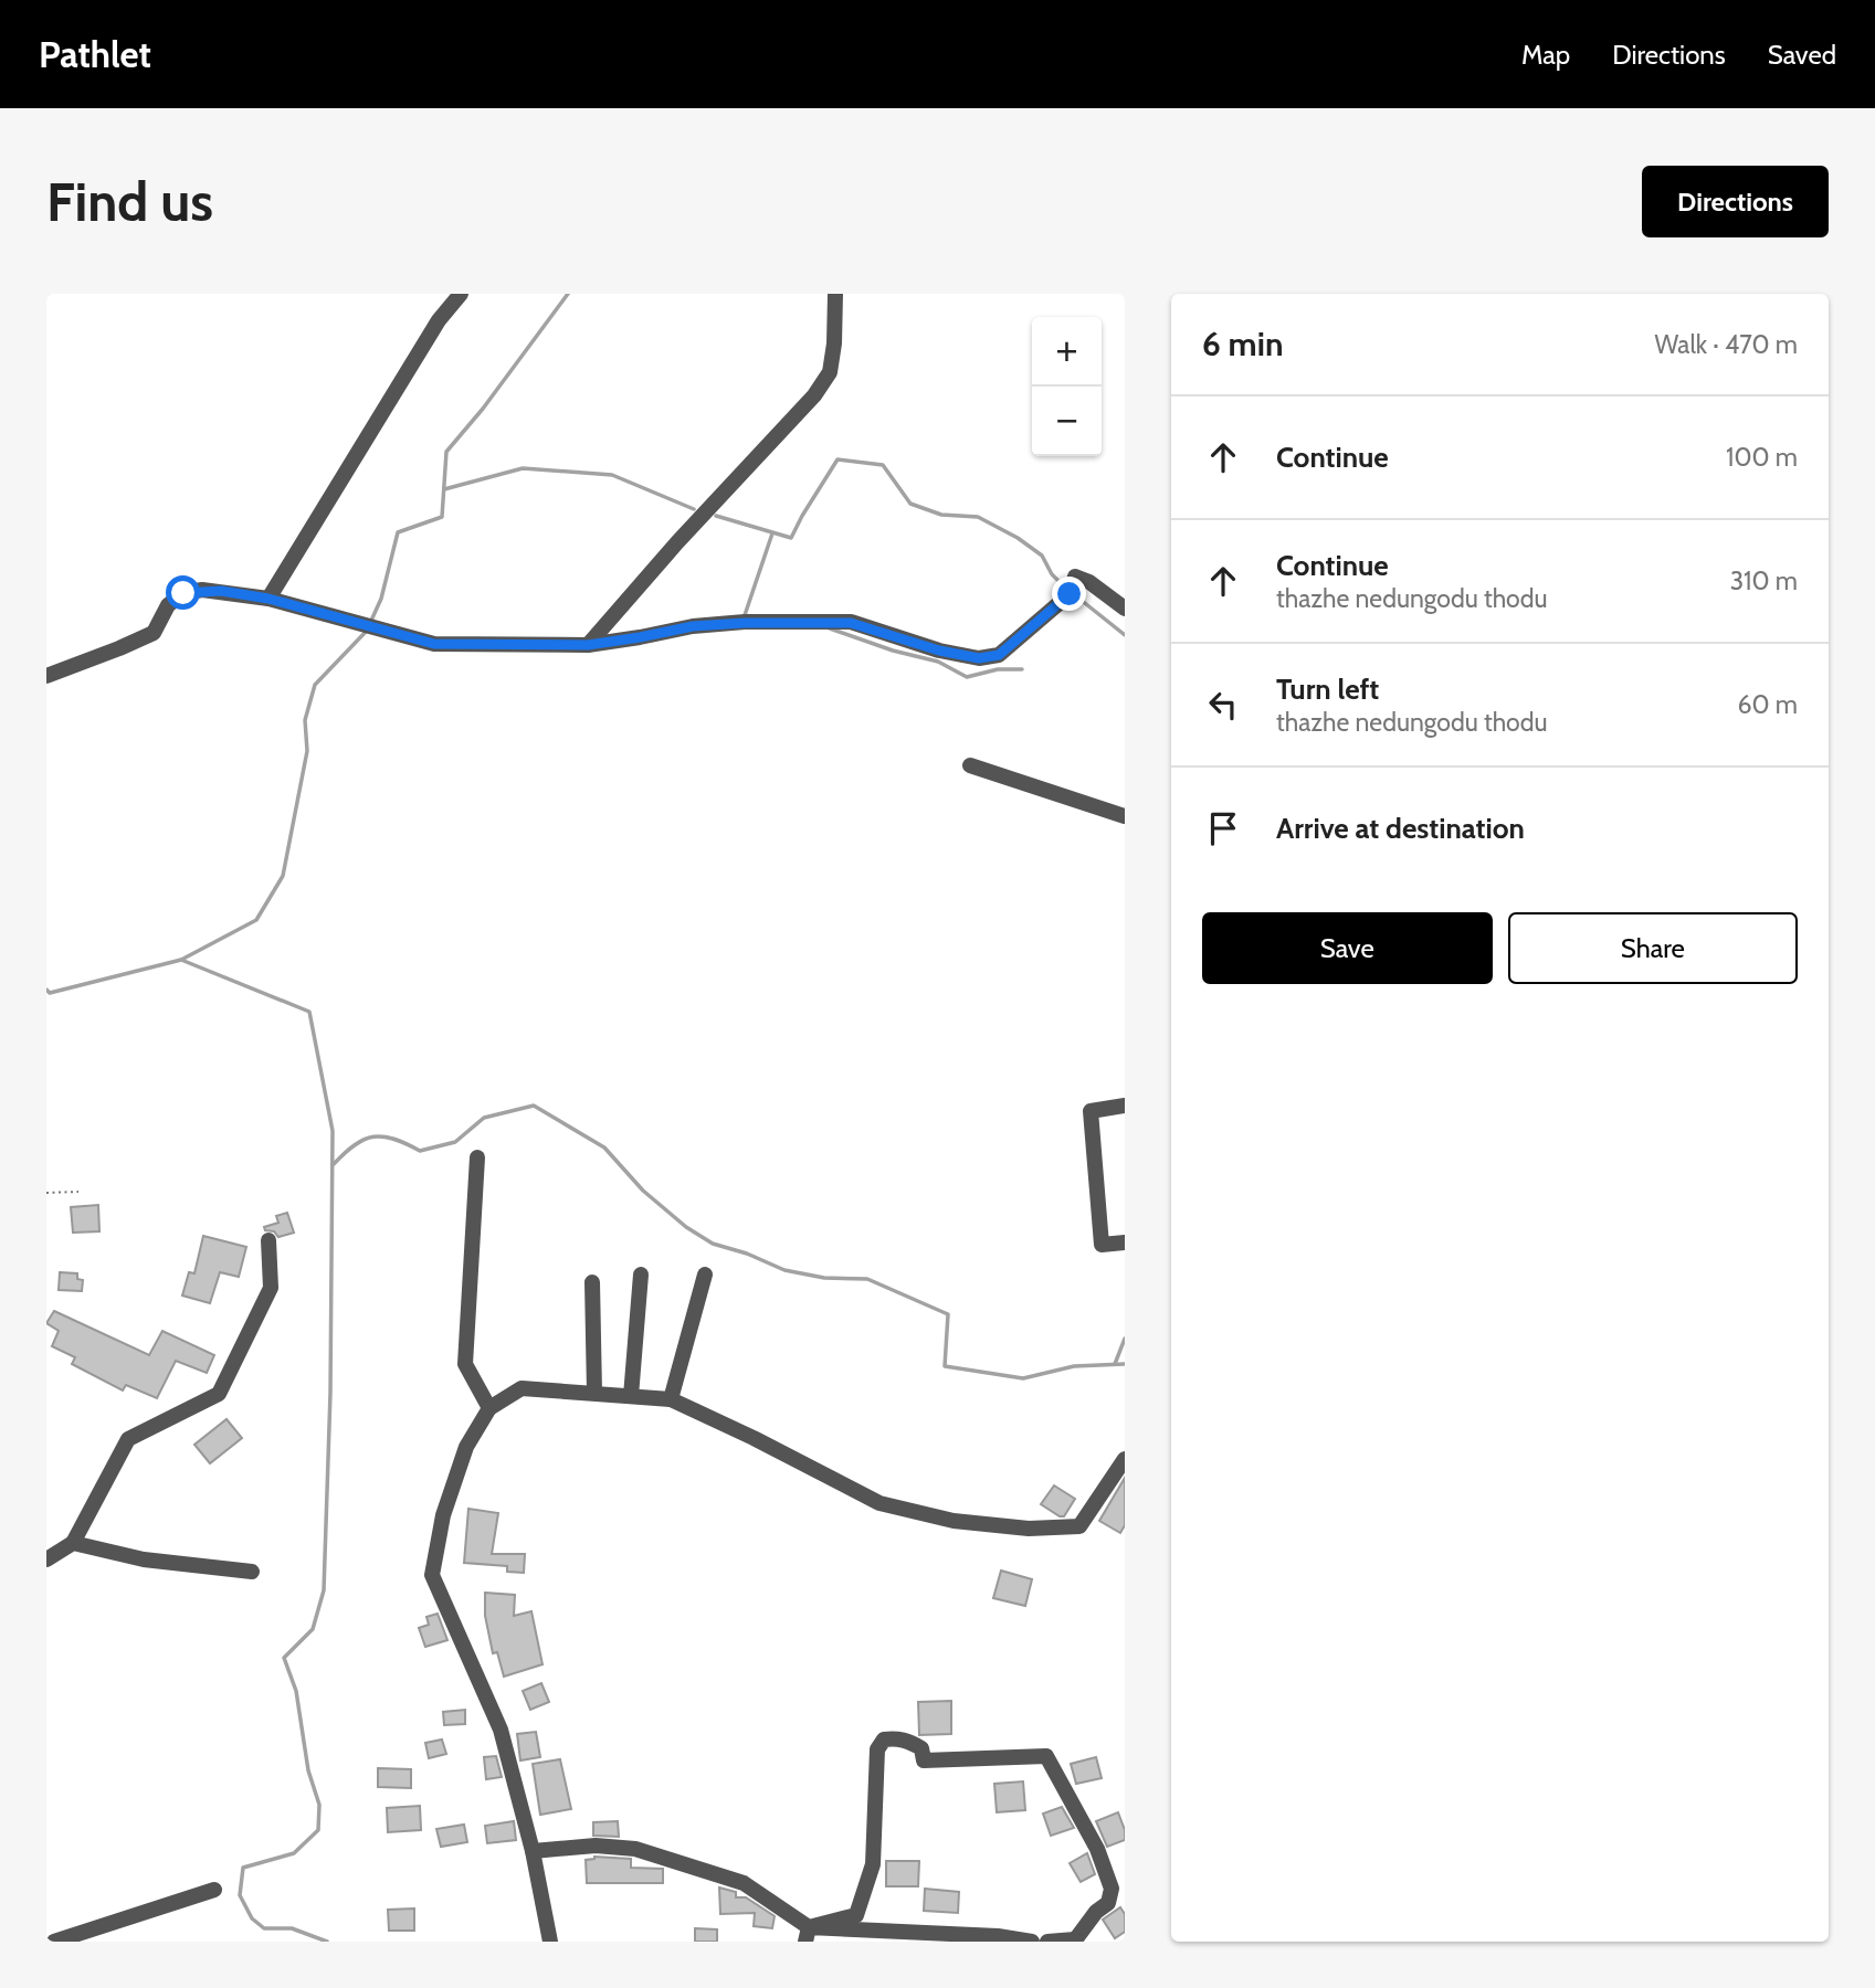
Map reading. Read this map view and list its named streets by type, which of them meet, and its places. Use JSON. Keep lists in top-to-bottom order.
{
  "page": {
    "header": "Pathlet",
    "nav": ["Map", "Directions", "Saved"],
    "buttons": [
      "Directions",
      ["Save", "Share"]
    ],
    "title": "Find us",
    "heading": ["6 min", "Walk · 470 m"],
    "map_buttons": ["+", "−"],
    "list": [
      ["Continue", "100 m"],
      ["Continue", "thazhe nedungodu thodu", "310 m"],
      ["Turn left", "thazhe nedungodu thodu", "60 m"],
      "Arrive at destination"
    ]
  }
}
